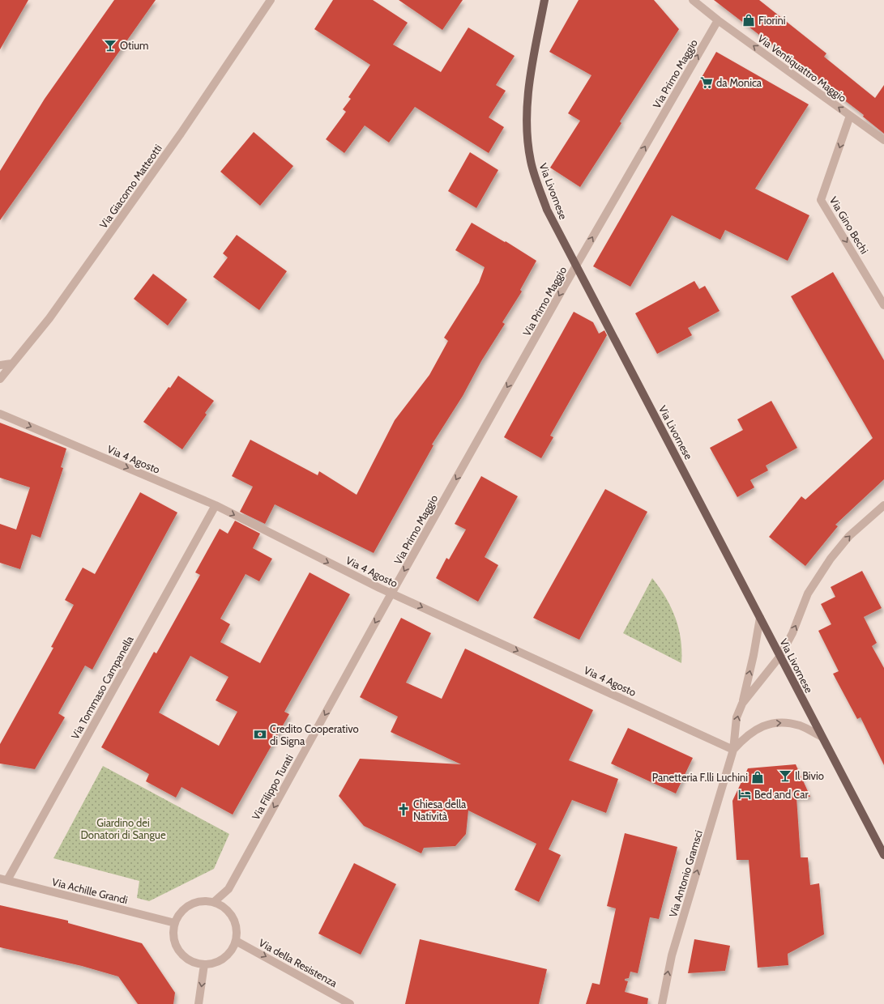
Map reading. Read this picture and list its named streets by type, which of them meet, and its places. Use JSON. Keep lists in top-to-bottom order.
{
  "streets": {
    "main road": ["Via Livornese"],
    "street": [
      "Via Ventiquattro Maggio",
      "Via Primo Maggio",
      "Via Giacomo Matteotti",
      "Via Gino Bechi",
      "Via 4 Agosto",
      "Via Tommaso Campanella",
      "Via Filippo Turati",
      "Via Antonio Gramsci",
      "Via Achille Grandi",
      "Via della Resistenza"
    ]
  },
  "crossings": [
    ["Via Ventiquattro Maggio", "Via Primo Maggio"],
    ["Via Ventiquattro Maggio", "Via Gino Bechi"],
    ["Via Primo Maggio", "Via Livornese"],
    ["Via Primo Maggio", "Via 4 Agosto"],
    ["Via Primo Maggio", "Via Filippo Turati"],
    ["Via Livornese", "Via Antonio Gramsci"],
    ["Via 4 Agosto", "Via Tommaso Campanella"],
    ["Via 4 Agosto", "Via Filippo Turati"],
    ["Via 4 Agosto", "Via Antonio Gramsci"],
    ["Via Tommaso Campanella", "Via Achille Grandi"],
    ["Via Filippo Turati", "Via Achille Grandi"],
    ["Via Filippo Turati", "Via della Resistenza"],
    ["Via Achille Grandi", "Via della Resistenza"]
  ],
  "one_way": [
    "Via Ventiquattro Maggio",
    "Via Gino Bechi",
    "Via 4 Agosto",
    "Via Filippo Turati",
    "Via Antonio Gramsci",
    "Via della Resistenza"
  ],
  "parks": ["Giardino dei Donatori di Sangue"],
  "places": {
    "shop": ["Fiorini", "Panetteria F.lli Luchini"],
    "bar": ["Otium", "Il Bivio"],
    "supermarket": ["da Monica"],
    "bank": ["Credito Cooperativo di Signa"],
    "hotel": ["Bed and Car"],
    "church": ["Chiesa della Natività"]
  }
}
